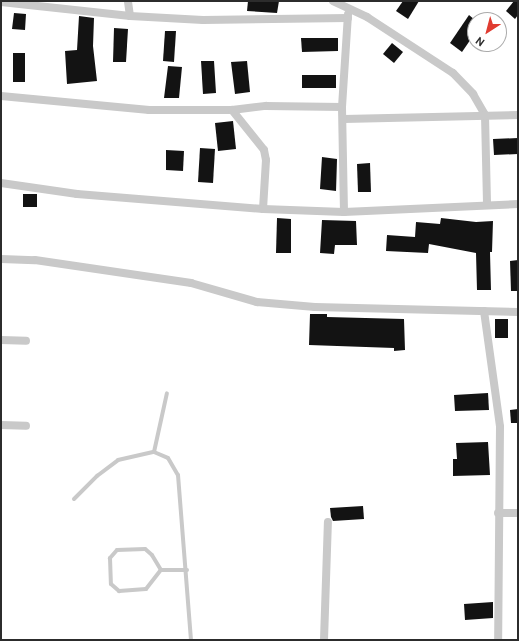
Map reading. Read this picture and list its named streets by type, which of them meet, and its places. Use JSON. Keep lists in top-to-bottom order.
{
  "north": "bottom left"
}
